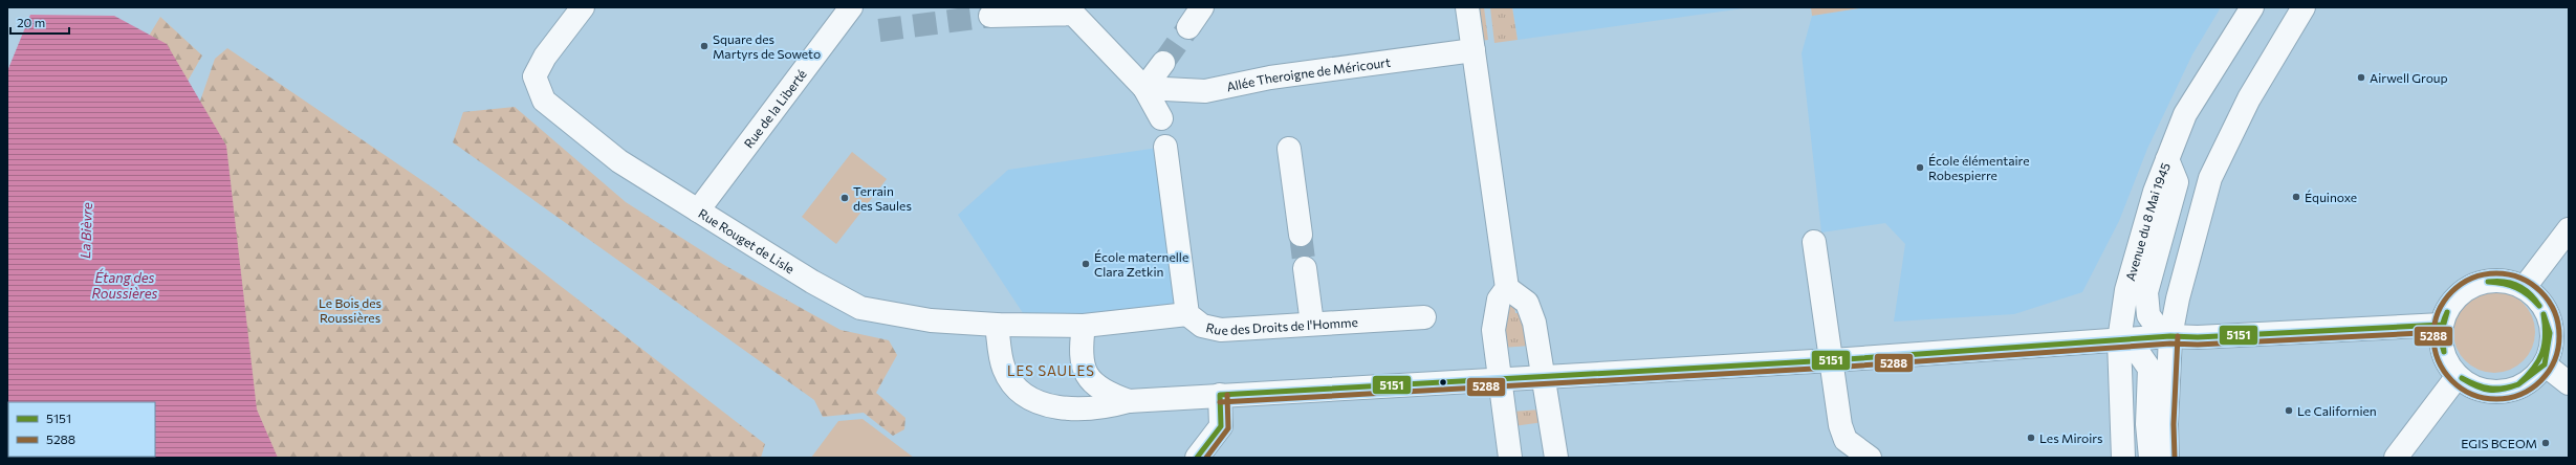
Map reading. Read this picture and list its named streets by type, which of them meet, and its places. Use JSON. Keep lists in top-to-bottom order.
{
  "streets": {
    "street": [
      "Allée Theroigne de Méricourt",
      "Rue de la Liberté",
      "Avenue du 8 Mai 1945",
      "Rue Rouget de Lisle",
      "Rue des Droits de l'Homme"
    ]
  },
  "crossings": [
    ["Rue de la Liberté", "Rue Rouget de Lisle"],
    ["Rue Rouget de Lisle", "Rue des Droits de l'Homme"]
  ],
  "districts": ["LES SAULES"],
  "water": ["La Bièvre", "Étang des Roussières"],
  "parks": ["Le Bois des Roussières"],
  "places": [
    "Square des Martyrs de Soweto",
    "Airwell Group",
    "École élémentaire Robespierre",
    "Équinoxe",
    "Terrain des Saules",
    "École maternelle Clara Zetkin",
    "Le Californien",
    "Les Miroirs",
    "EGIS BCEOM"
  ],
  "lines": ["transit line 5288", "transit line 5151"],
  "legend": ["5151", "5288"],
  "scale_bar": "20 m"
}
